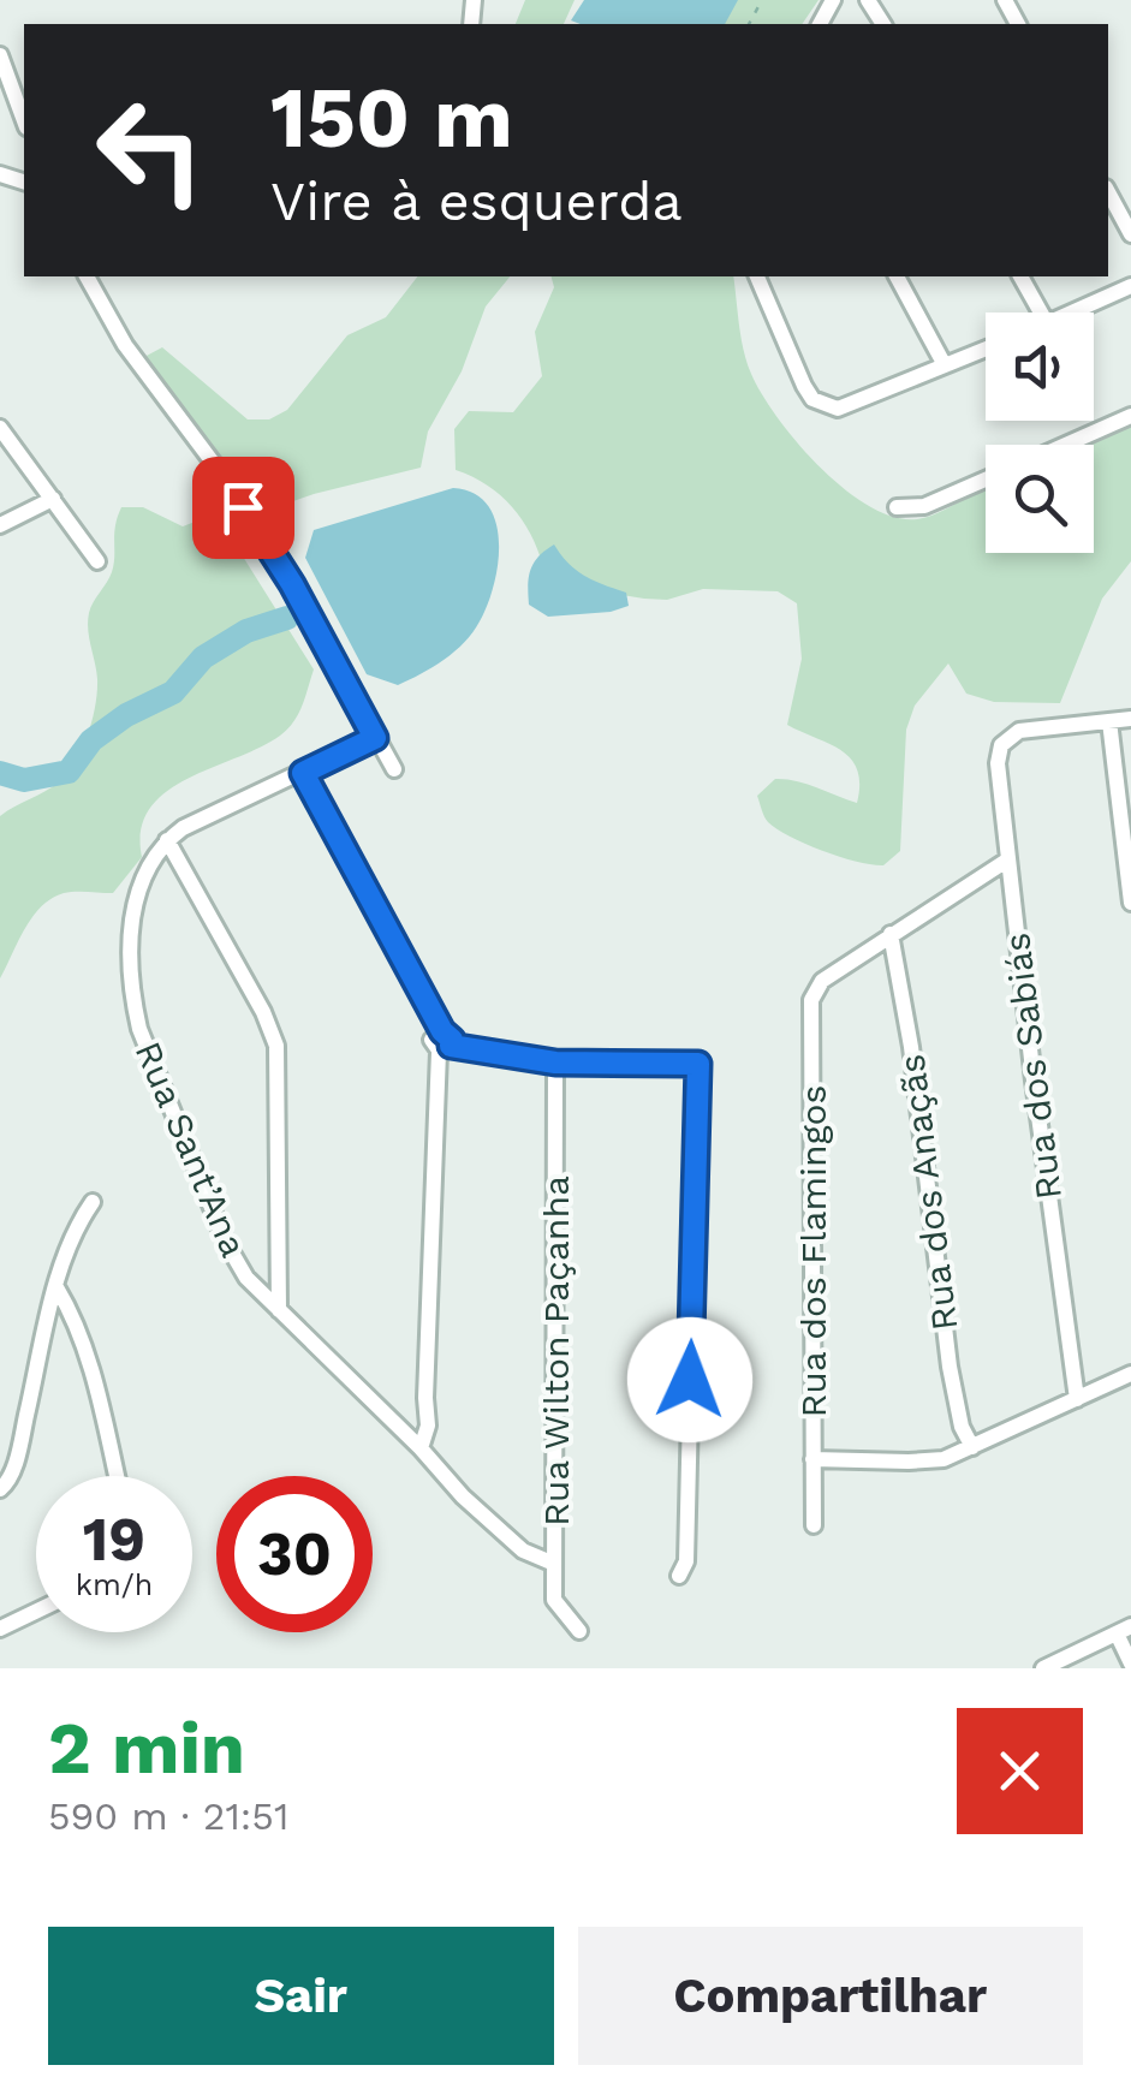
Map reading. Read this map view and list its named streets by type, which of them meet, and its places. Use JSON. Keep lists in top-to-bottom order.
{
  "streets": {
    "street": [
      "Rua dos Sabiás",
      "Rua Sant’Ana",
      "Rua dos Anaçãs",
      "Rua dos Flamingos",
      "Rua Wilton Paçanha"
    ]
  },
  "crossings": [
    ["Rua Sant’Ana", "Rua Wilton Paçanha"],
    ["Rua dos Anaçãs", "Rua dos Flamingos"]
  ],
  "page": {
    "turn": ["150 m", "Vire à esquerda"],
    "speed": "19 km/h",
    "limit": "30",
    "heading": ["2 min", "590 m · 21:51"],
    "buttons": ["Sair", "Compartilhar"]
  }
}
